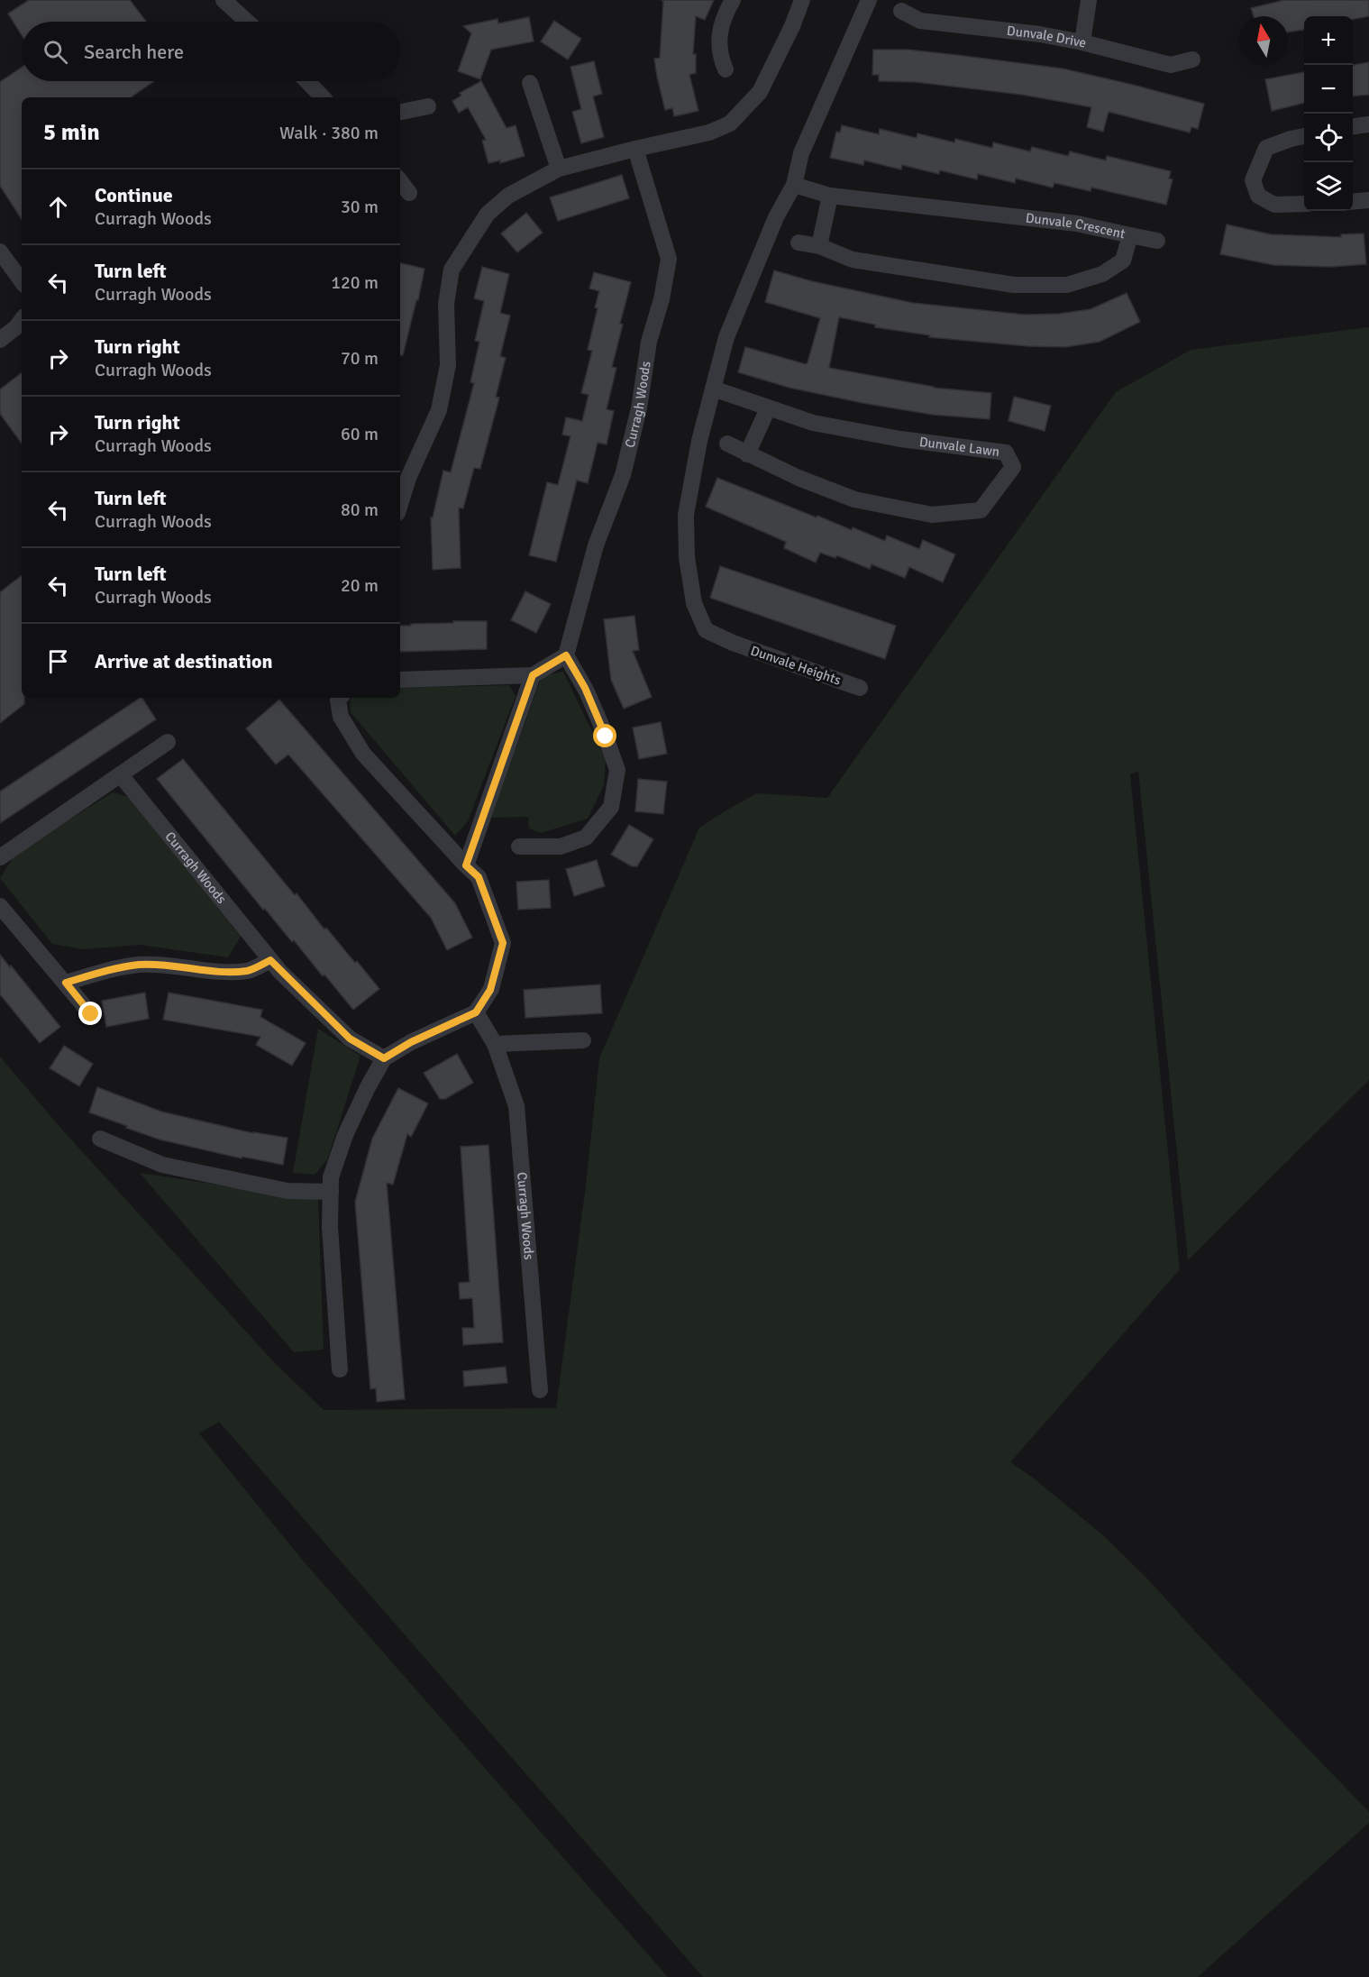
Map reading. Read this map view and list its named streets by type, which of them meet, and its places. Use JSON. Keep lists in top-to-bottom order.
{
  "streets": {
    "street": [
      "Dunvale Drive",
      "Dunvale Crescent",
      "Curragh Woods",
      "Dunvale Lawn",
      "Dunvale Heights"
    ]
  },
  "crossings": [
    ["Dunvale Lawn", "Dunvale Heights"]
  ],
  "north": "top",
  "page": {
    "map_buttons": ["+", "−"],
    "search": "Search here",
    "heading": ["5 min", "Walk · 380 m"],
    "list": [
      ["Continue", "Curragh Woods", "30 m"],
      ["Turn left", "Curragh Woods", "120 m"],
      ["Turn right", "Curragh Woods", "70 m"],
      ["Turn right", "Curragh Woods", "60 m"],
      ["Turn left", "Curragh Woods", "80 m"],
      ["Turn left", "Curragh Woods", "20 m"],
      "Arrive at destination"
    ]
  }
}
